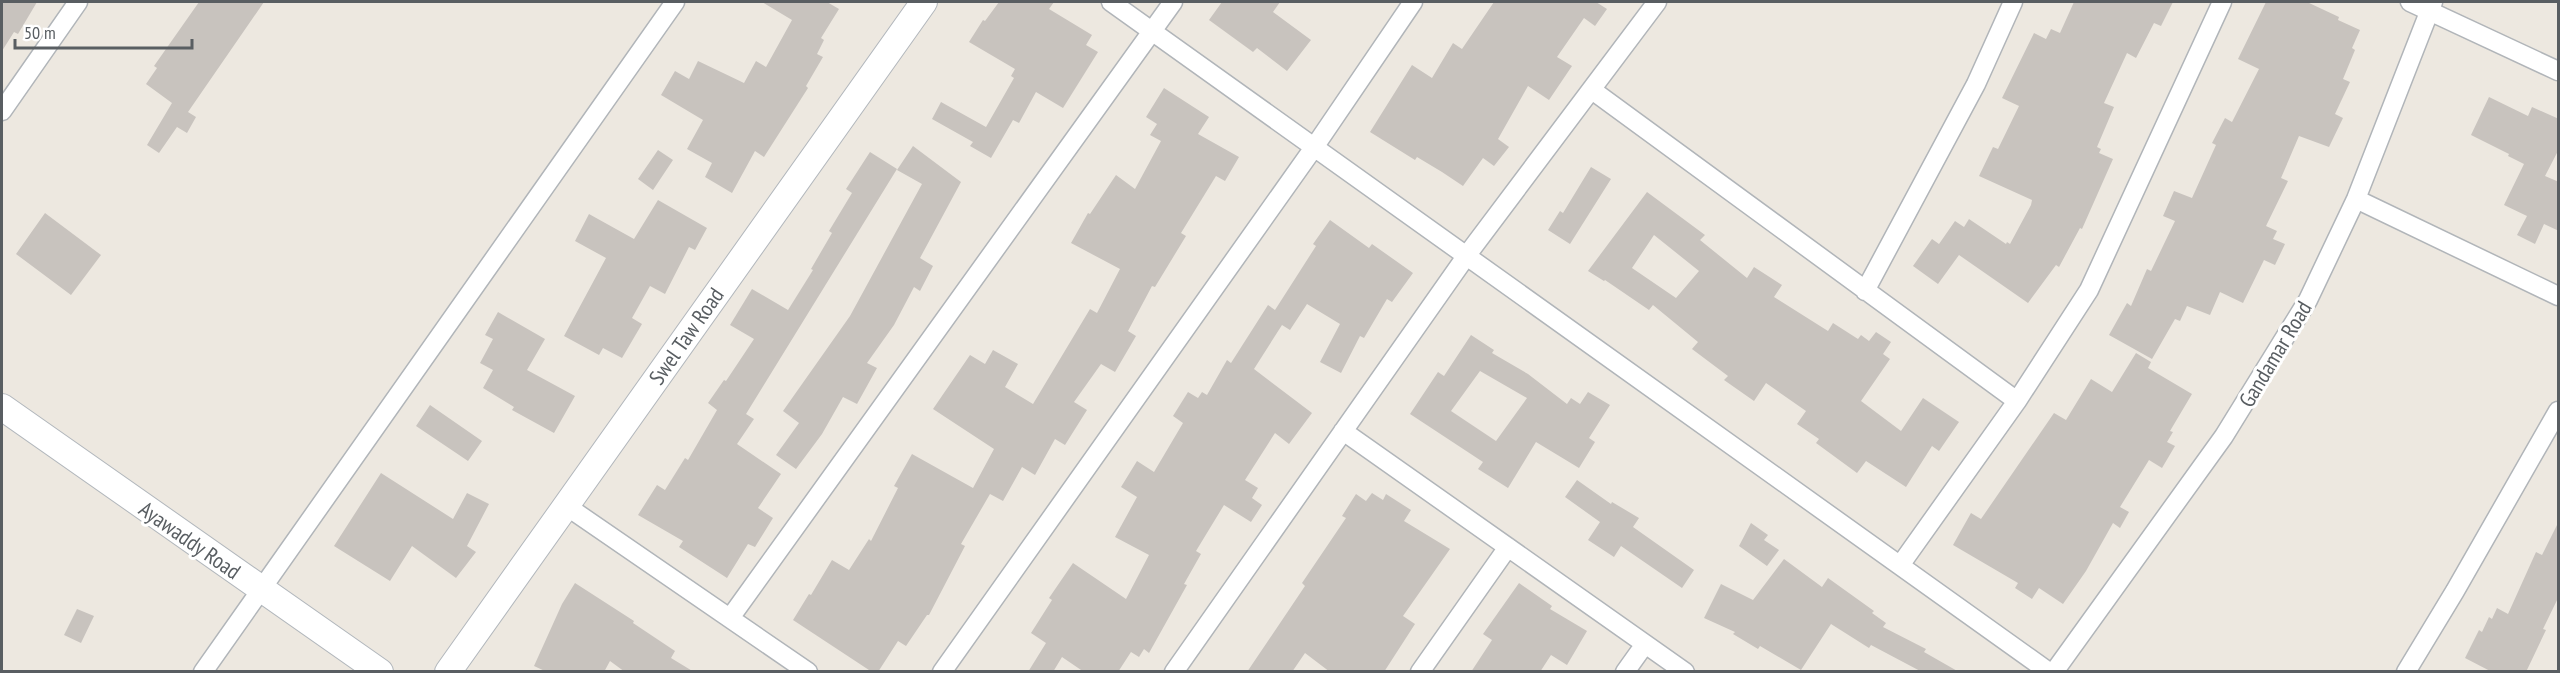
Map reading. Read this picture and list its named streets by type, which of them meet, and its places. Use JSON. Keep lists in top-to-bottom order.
{
  "streets": {
    "street": ["Swel Taw Road", "Gandamar Road", "Ayawaddy Road"]
  },
  "scale_bar": "50 m"
}
